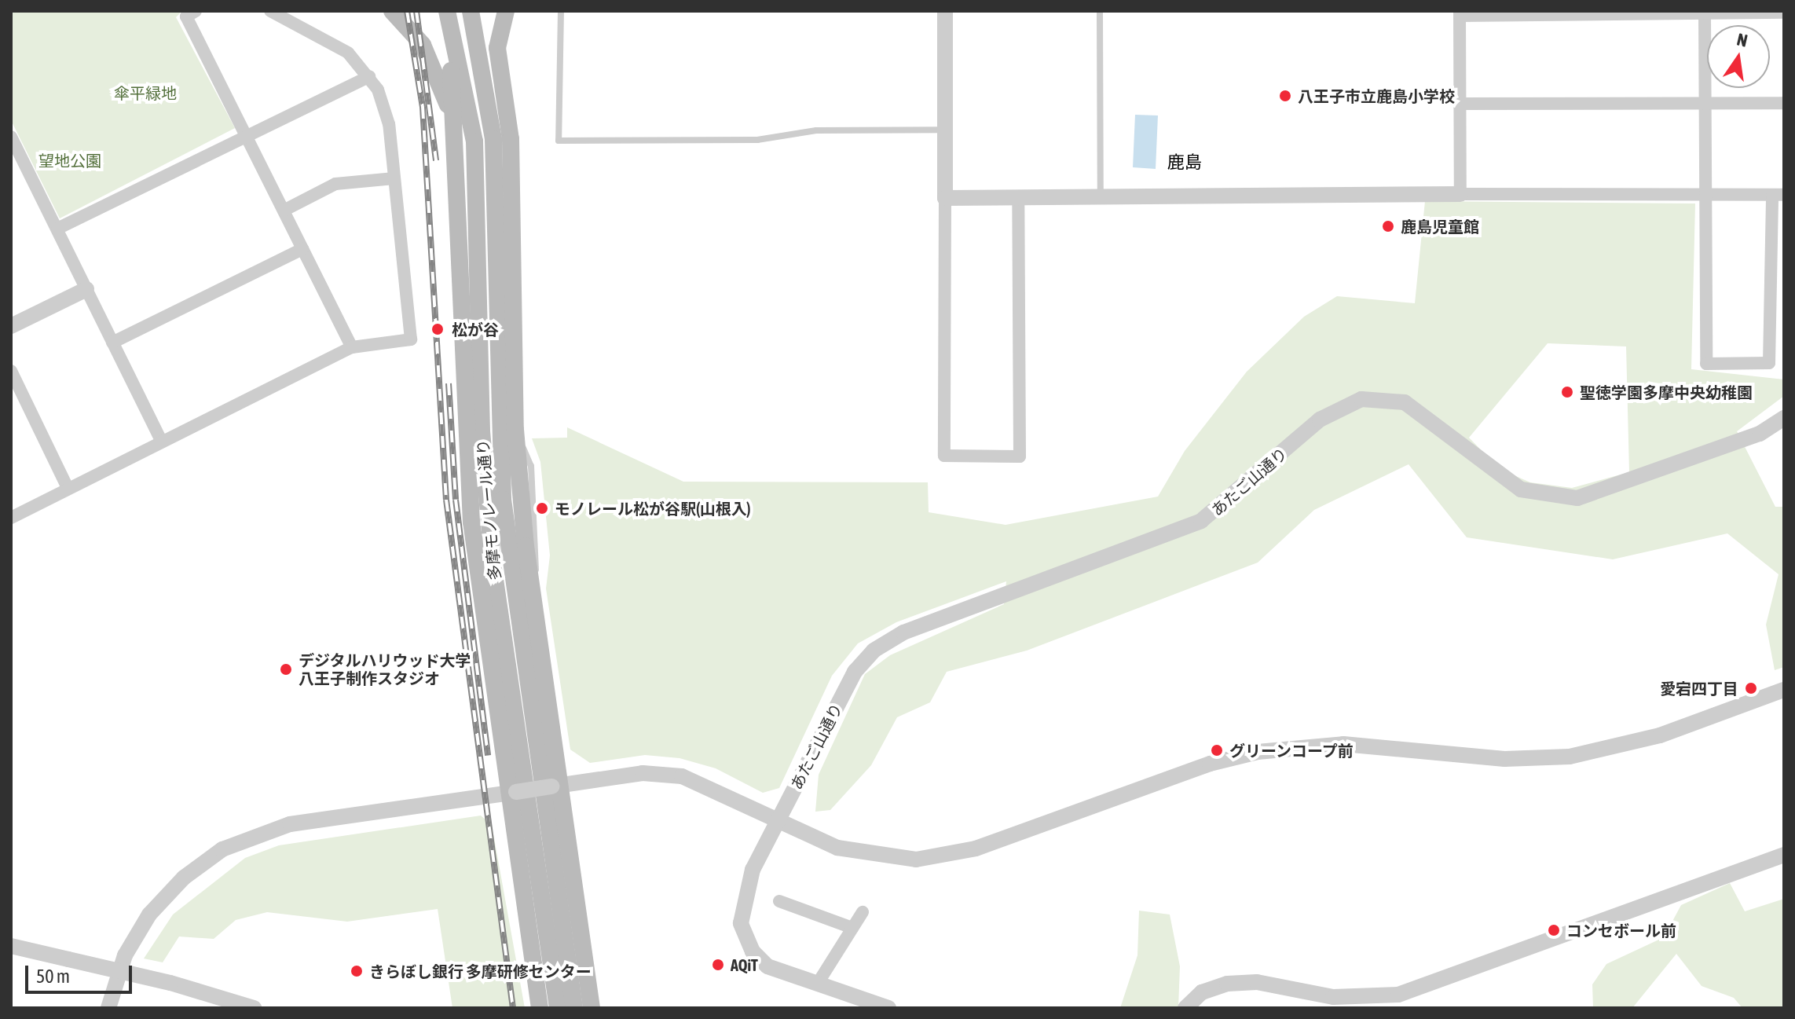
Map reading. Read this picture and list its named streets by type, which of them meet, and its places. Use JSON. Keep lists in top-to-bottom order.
{
  "streets": {
    "main road": ["多摩モノレール通り"],
    "street": ["あたご山通り"]
  },
  "districts": ["鹿島"],
  "parks": ["傘平緑地", "望地公園"],
  "places": [
    "八王子市立鹿島小学校",
    "鹿島児童館",
    "松が谷",
    "聖徳学園多摩中央幼稚園",
    "モノレール松が谷駅(山根入)",
    "デジタルハリウッド大学 八王子制作スタジオ",
    "愛宕四丁目",
    "グリーンコープ前",
    "コンセボール前",
    "AQiT",
    "きらぼし銀行 多摩研修センター"
  ],
  "scale_bar": "50 m",
  "north": "top"
}
